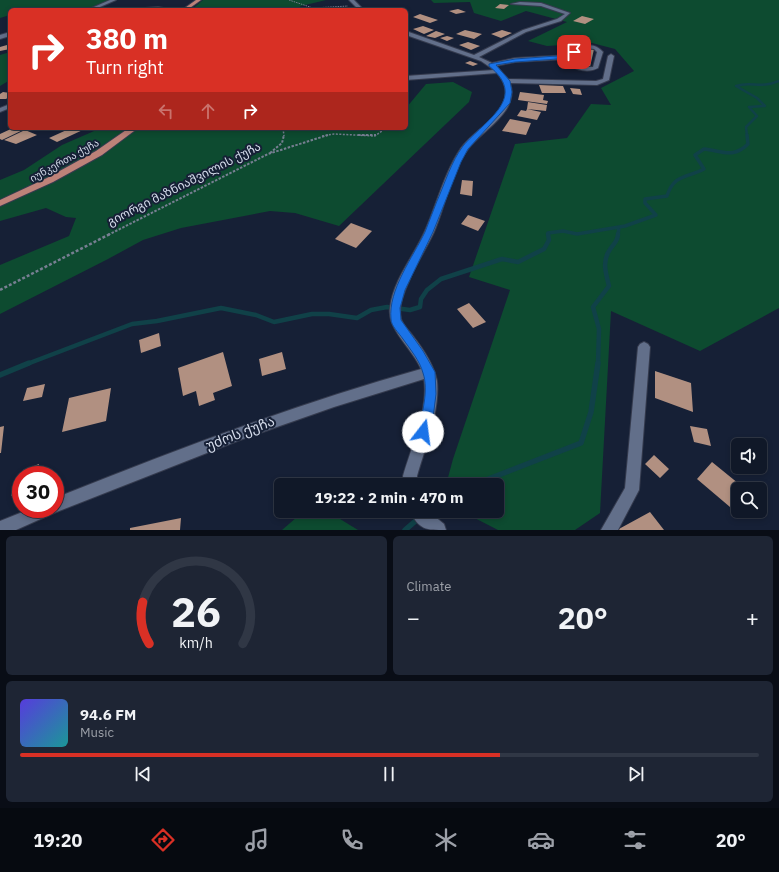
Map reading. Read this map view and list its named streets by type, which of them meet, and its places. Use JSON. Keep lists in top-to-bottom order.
{
  "streets": {
    "main road": ["იუნკერთა ქუჩა"],
    "street": ["უძოს ქუჩა"],
    "path": ["გიორგი მაზნიაშვილის ქუჩა"]
  },
  "page": {
    "turn": ["380 m", "Turn right"],
    "limit": "30",
    "trip": "19:22 · 2 min · 470 m",
    "tile": "Climate",
    "heat": ["−", "20°", "+"],
    "song": ["94.6 FM", "Music"],
    "tabs": ["19:20", "20°"],
    "gauge": ["26", "km/h"]
  }
}
